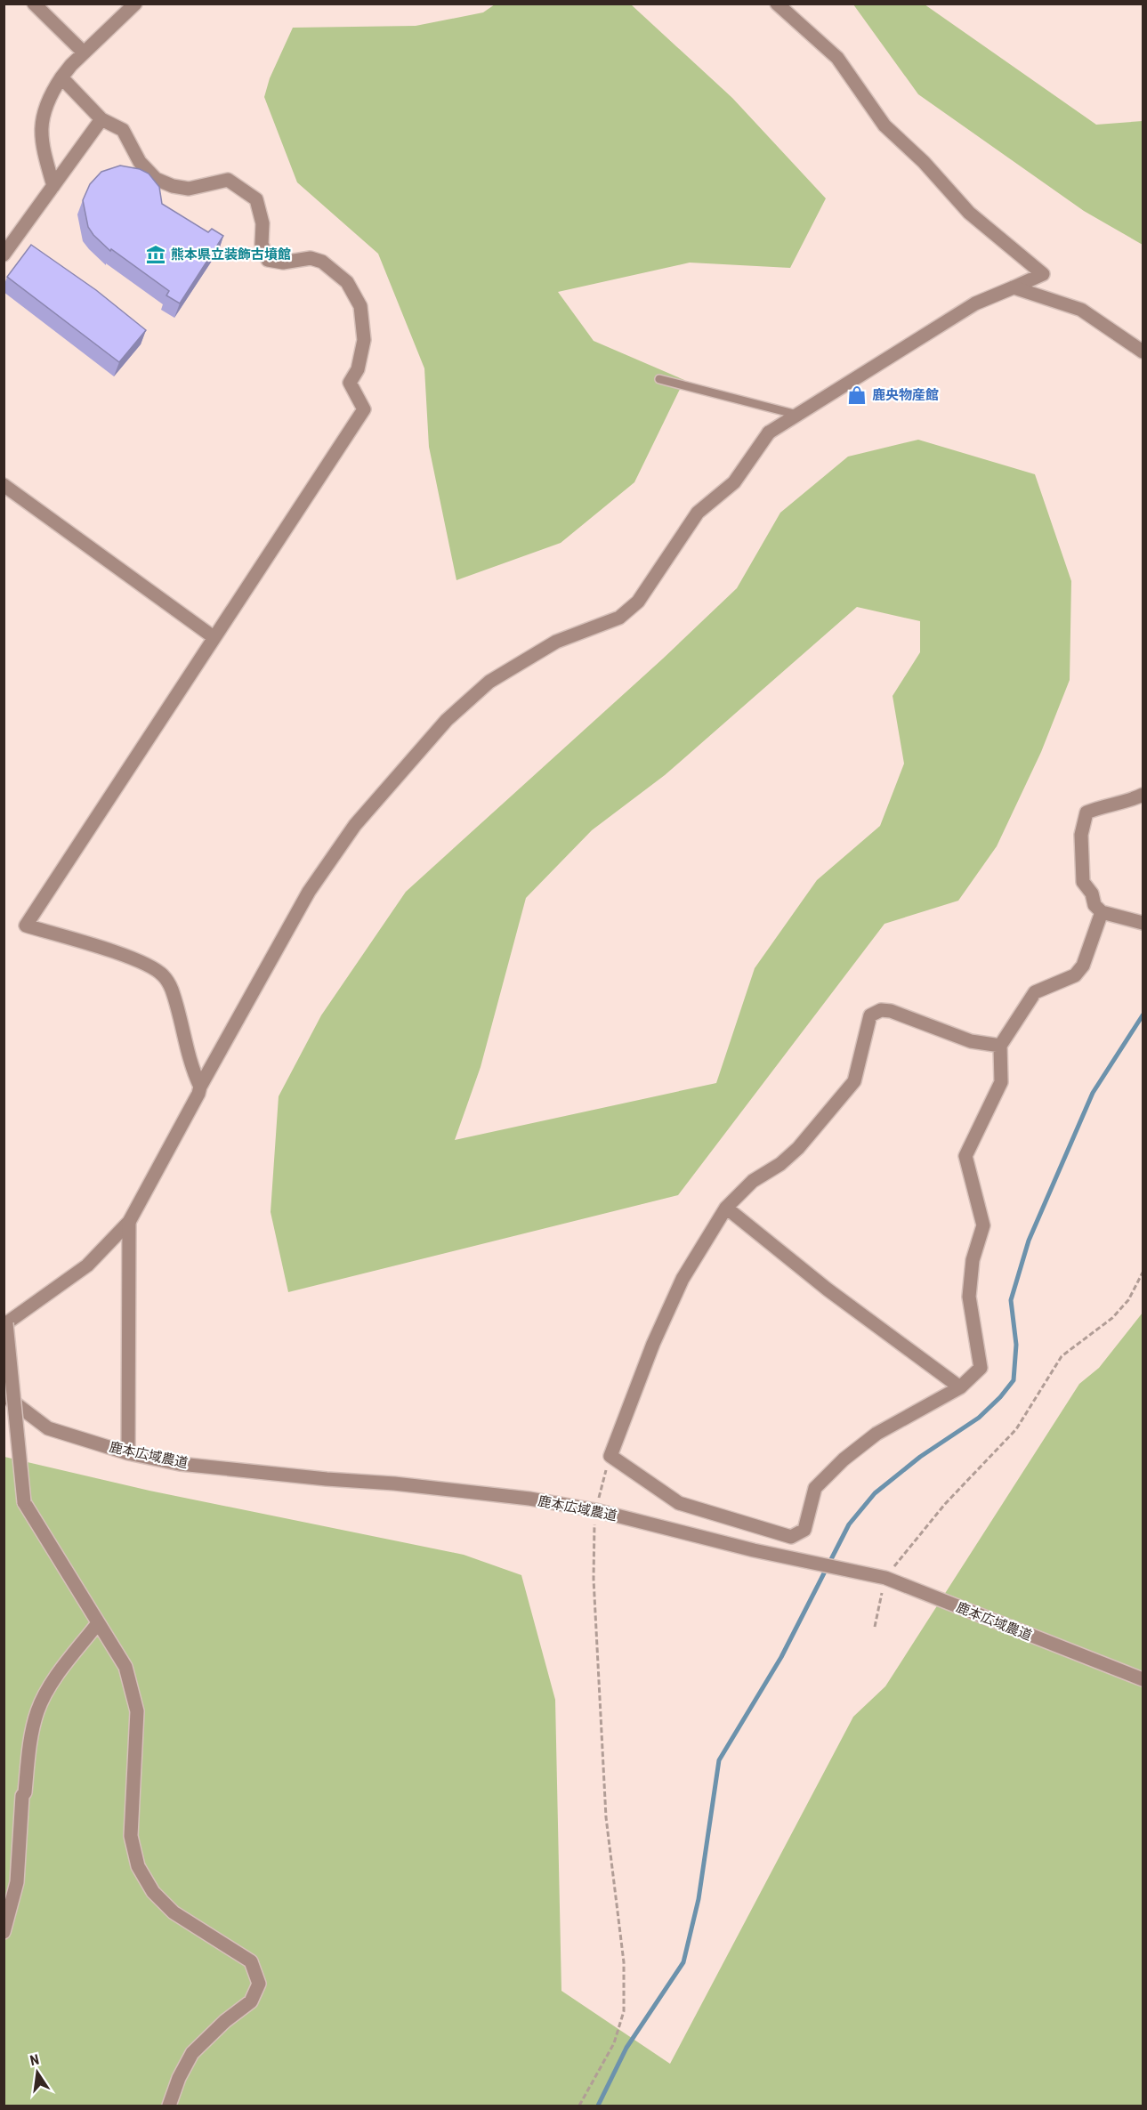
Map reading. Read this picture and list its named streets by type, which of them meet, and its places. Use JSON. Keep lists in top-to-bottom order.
{
  "streets": {
    "street": ["鹿本広域農道"]
  },
  "places": {
    "museum": ["熊本県立装飾古墳館"],
    "shop": ["鹿央物産館"]
  },
  "north": "top"
}
